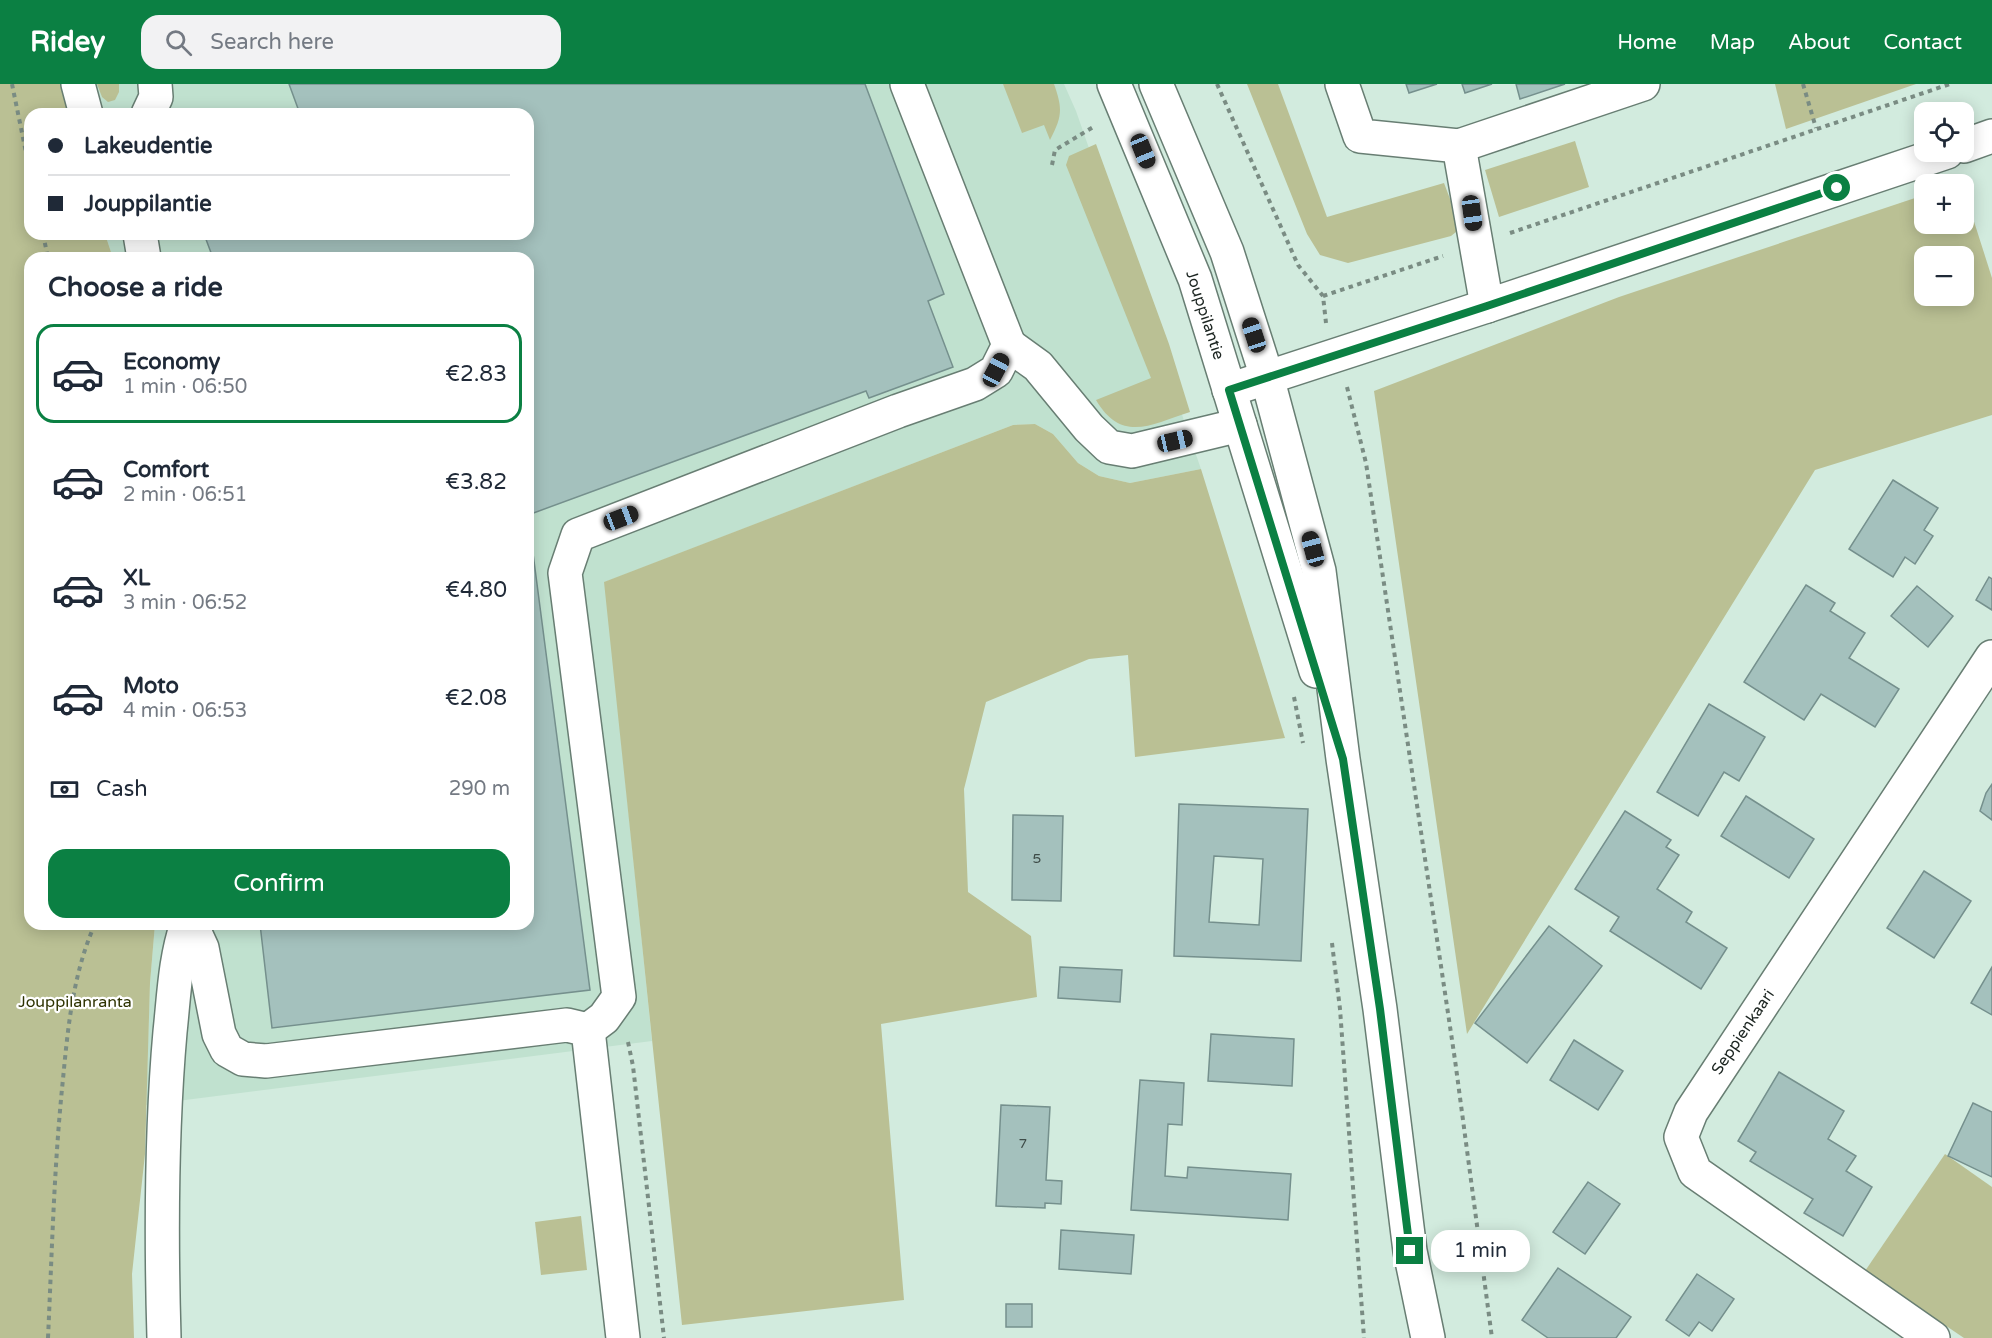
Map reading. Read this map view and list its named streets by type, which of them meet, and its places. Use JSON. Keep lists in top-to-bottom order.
{
  "streets": {
    "main road": ["Jouppilantie", "Seppienkaari"]
  },
  "parks": ["Jouppilanranta"],
  "house_numbers": ["5", "7"],
  "page": {
    "header": "Ridey",
    "search": "Search here",
    "nav": [
      "Home",
      "Map",
      "About",
      "Contact"
    ],
    "map_buttons": ["+", "−"],
    "banner": ["Lakeudentie", "Jouppilantie"],
    "heading": "Choose a ride",
    "list": [
      {
        "name": "Economy",
        "note": "1 min · 06:50",
        "value": "€2.83"
      },
      {
        "name": "Comfort",
        "note": "2 min · 06:51",
        "value": "€3.82"
      },
      {
        "name": "XL",
        "note": "3 min · 06:52",
        "value": "€4.80"
      },
      {
        "name": "Moto",
        "note": "4 min · 06:53",
        "value": "€2.08"
      }
    ],
    "pay": ["Cash", "290 m"],
    "buttons": "Confirm",
    "bubble": "1 min"
  }
}
